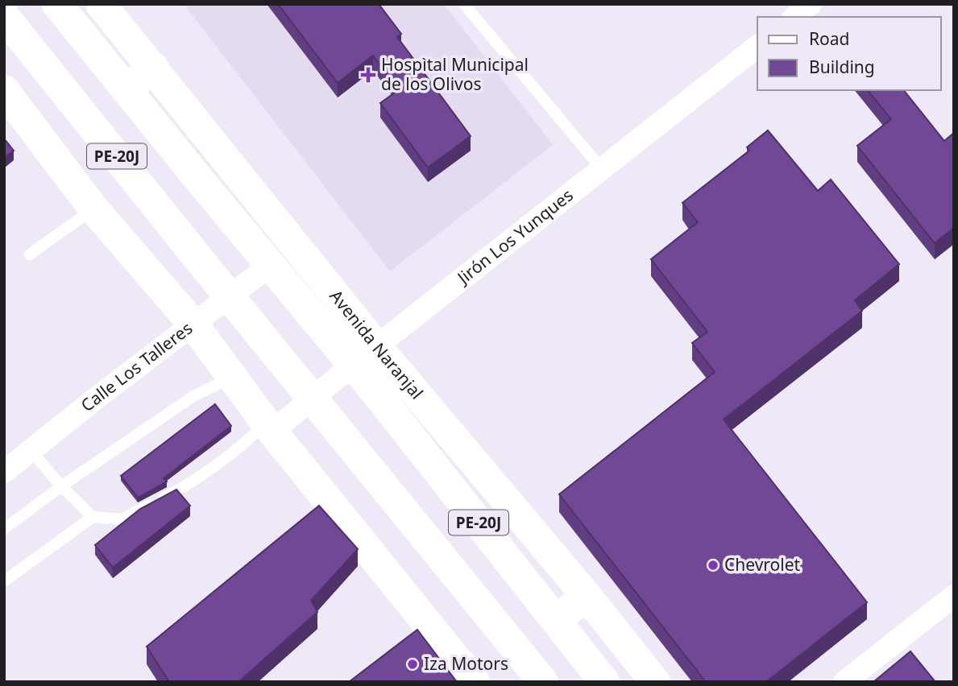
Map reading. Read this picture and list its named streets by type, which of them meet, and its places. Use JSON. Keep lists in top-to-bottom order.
{
  "streets": {
    "main road": ["PE-20J", "Avenida Naranjal"],
    "street": ["Jirón Los Yunques", "Calle Los Talleres"]
  },
  "crossings": [
    ["PE-20J", "Jirón Los Yunques"],
    ["PE-20J", "Calle Los Talleres"],
    ["Jirón Los Yunques", "Avenida Naranjal"],
    ["Avenida Naranjal", "Calle Los Talleres"]
  ],
  "places": {
    "health": ["Hospìtal Municipal de los Olivos"],
    "other": ["Chevrolet", "Iza Motors"]
  },
  "legend": ["Road", "Building"]
}
